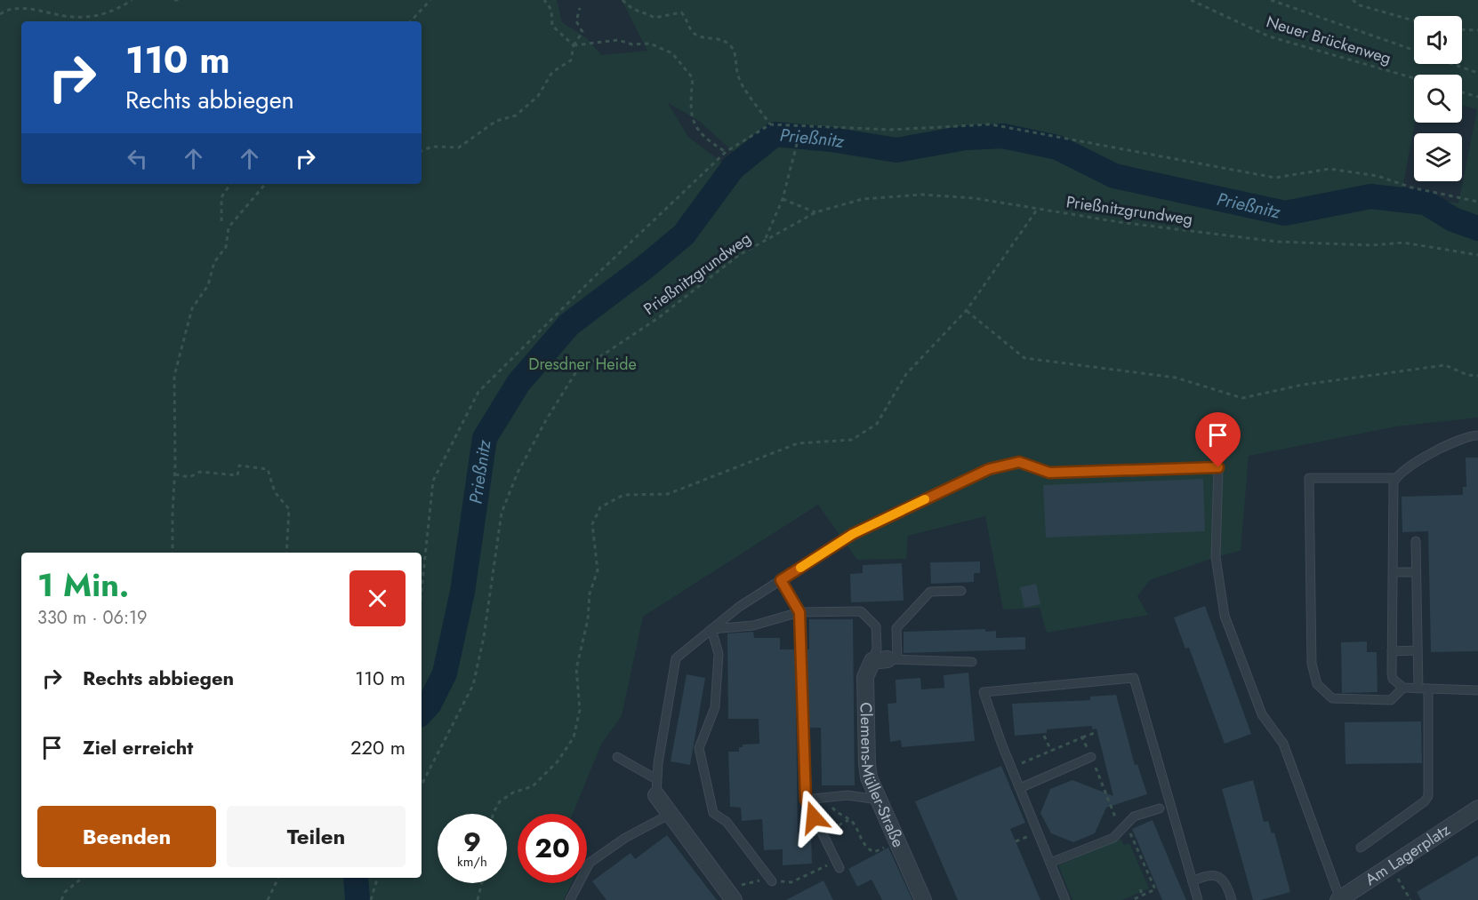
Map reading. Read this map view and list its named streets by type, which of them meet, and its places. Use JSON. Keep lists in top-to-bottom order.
{
  "streets": {
    "street": ["Clemens-Müller-Straße", "Am Lagerplatz"],
    "path": ["Neuer Brückenweg", "Prießnitzgrundweg"]
  },
  "water": ["Prießnitz"],
  "parks": ["Dresdner Heide"],
  "page": {
    "turn": ["110 m", "Rechts abbiegen"],
    "heading": ["1 Min.", "330 m · 06:19"],
    "list": [
      {
        "name": "Rechts abbiegen",
        "value": "110 m"
      },
      {
        "name": "Ziel erreicht",
        "value": "220 m"
      }
    ],
    "buttons": ["Beenden", "Teilen"],
    "speed": "9 km/h",
    "limit": "20"
  }
}
